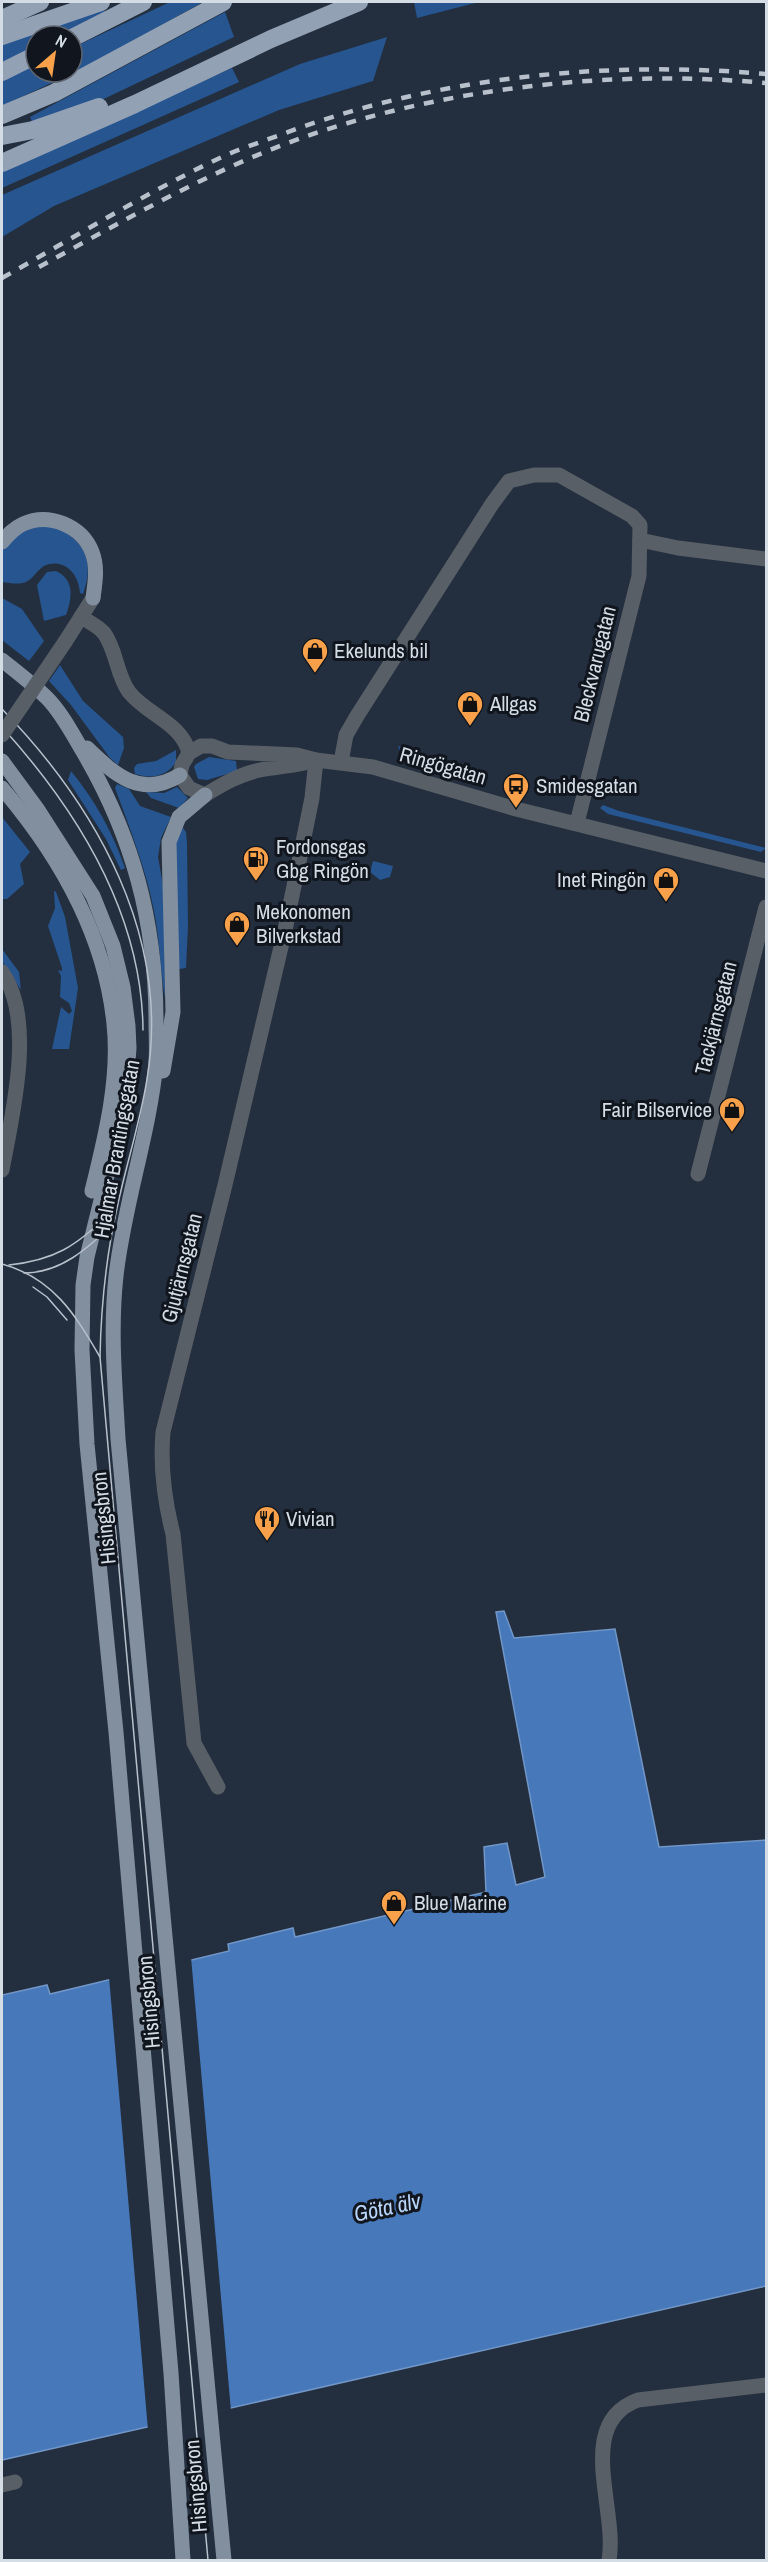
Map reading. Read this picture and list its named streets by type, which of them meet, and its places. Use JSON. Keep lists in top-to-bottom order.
{
  "streets": {
    "main road": ["Hjalmar Brantingsgatan", "Hisingsbron"],
    "street": [
      "Bleckvarugatan",
      "Ringögatan",
      "Tackjärnsgatan",
      "Gjutjärnsgatan"
    ]
  },
  "crossings": [
    ["Bleckvarugatan", "Ringögatan"],
    ["Ringögatan", "Gjutjärnsgatan"],
    ["Hjalmar Brantingsgatan", "Hisingsbron"]
  ],
  "water": ["Göta älv"],
  "places": {
    "shop": [
      "Ekelunds bil",
      "Allgas",
      "Inet Ringön",
      "Mekonomen Bilverkstad",
      "Fair Bilservice",
      "Blue Marine"
    ],
    "bus stop": ["Smidesgatan"],
    "fuel station": ["Fordonsgas Gbg Ringön"],
    "restaurant": ["Vivian"]
  },
  "north": "top right"
}
